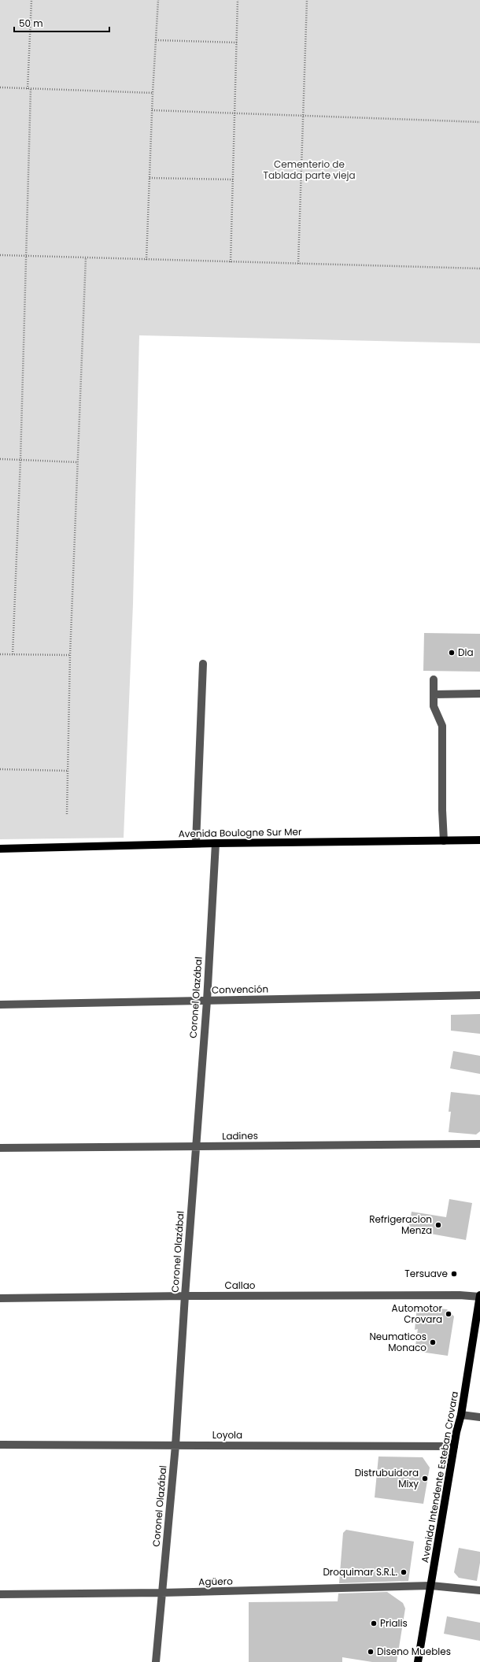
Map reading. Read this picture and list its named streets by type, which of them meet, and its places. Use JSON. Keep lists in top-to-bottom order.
{
  "streets": {
    "main road": ["Avenida Boulogne Sur Mer", "Avenida Intendente Esteban Crovara"],
    "street": [
      "Convención",
      "Coronel Olazábal",
      "Ladines",
      "Callao",
      "Loyola",
      "Agüero"
    ]
  },
  "crossings": [
    ["Avenida Boulogne Sur Mer", "Coronel Olazábal"],
    ["Convención", "Coronel Olazábal"],
    ["Coronel Olazábal", "Ladines"],
    ["Coronel Olazábal", "Callao"],
    ["Coronel Olazábal", "Loyola"],
    ["Coronel Olazábal", "Agüero"],
    ["Callao", "Avenida Intendente Esteban Crovara"],
    ["Loyola", "Avenida Intendente Esteban Crovara"],
    ["Avenida Intendente Esteban Crovara", "Agüero"]
  ],
  "parks": ["Cementerio de Tablada parte vieja"],
  "places": [
    "Dia",
    "Refrigeracion Menza",
    "Tersuave",
    "Automotor Crovara",
    "Neumaticos Monaco",
    "Distrubuidora Mixy",
    "Droquimar S.R.L.",
    "Prialis",
    "Diseno Muebles"
  ],
  "scale_bar": "50 m"
}
